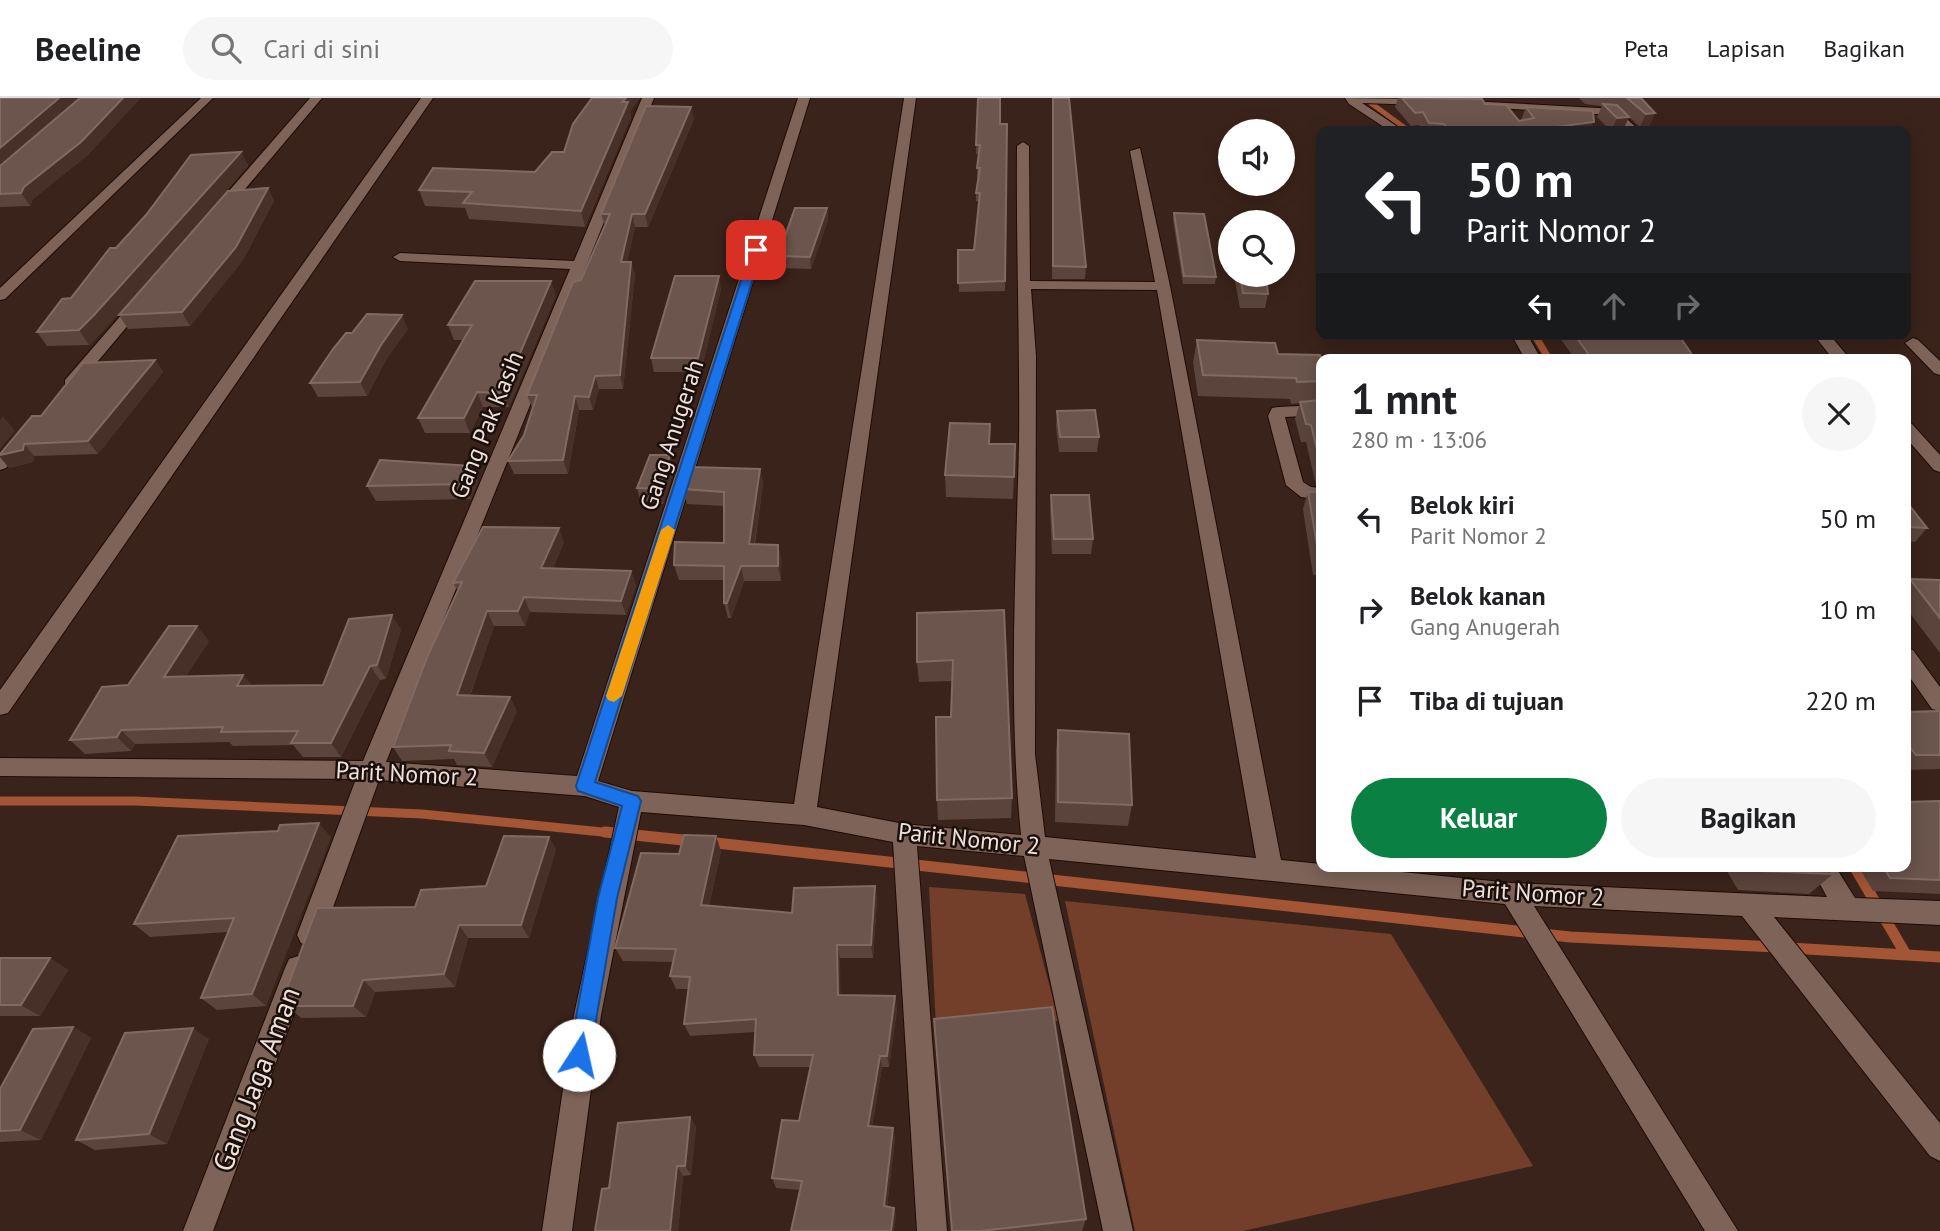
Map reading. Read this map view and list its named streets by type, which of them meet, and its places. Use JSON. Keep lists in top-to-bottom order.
{
  "streets": {
    "street": [
      "Gang Pak Kasih",
      "Gang Anugerah",
      "Parit Nomor 2",
      "Gang Jaga Aman"
    ]
  },
  "crossings": [
    ["Gang Pak Kasih", "Parit Nomor 2"],
    ["Gang Pak Kasih", "Gang Jaga Aman"],
    ["Gang Anugerah", "Parit Nomor 2"],
    ["Parit Nomor 2", "Gang Jaga Aman"]
  ],
  "page": {
    "header": "Beeline",
    "search": "Cari di sini",
    "nav": ["Peta", "Lapisan", "Bagikan"],
    "turn": ["50 m", "Parit Nomor 2"],
    "heading": ["1 mnt", "280 m · 13:06"],
    "list": [
      {
        "name": "Belok kiri",
        "note": "Parit Nomor 2",
        "value": "50 m"
      },
      {
        "name": "Belok kanan",
        "note": "Gang Anugerah",
        "value": "10 m"
      },
      {
        "name": "Tiba di tujuan",
        "value": "220 m"
      }
    ],
    "buttons": ["Keluar", "Bagikan"]
  }
}
